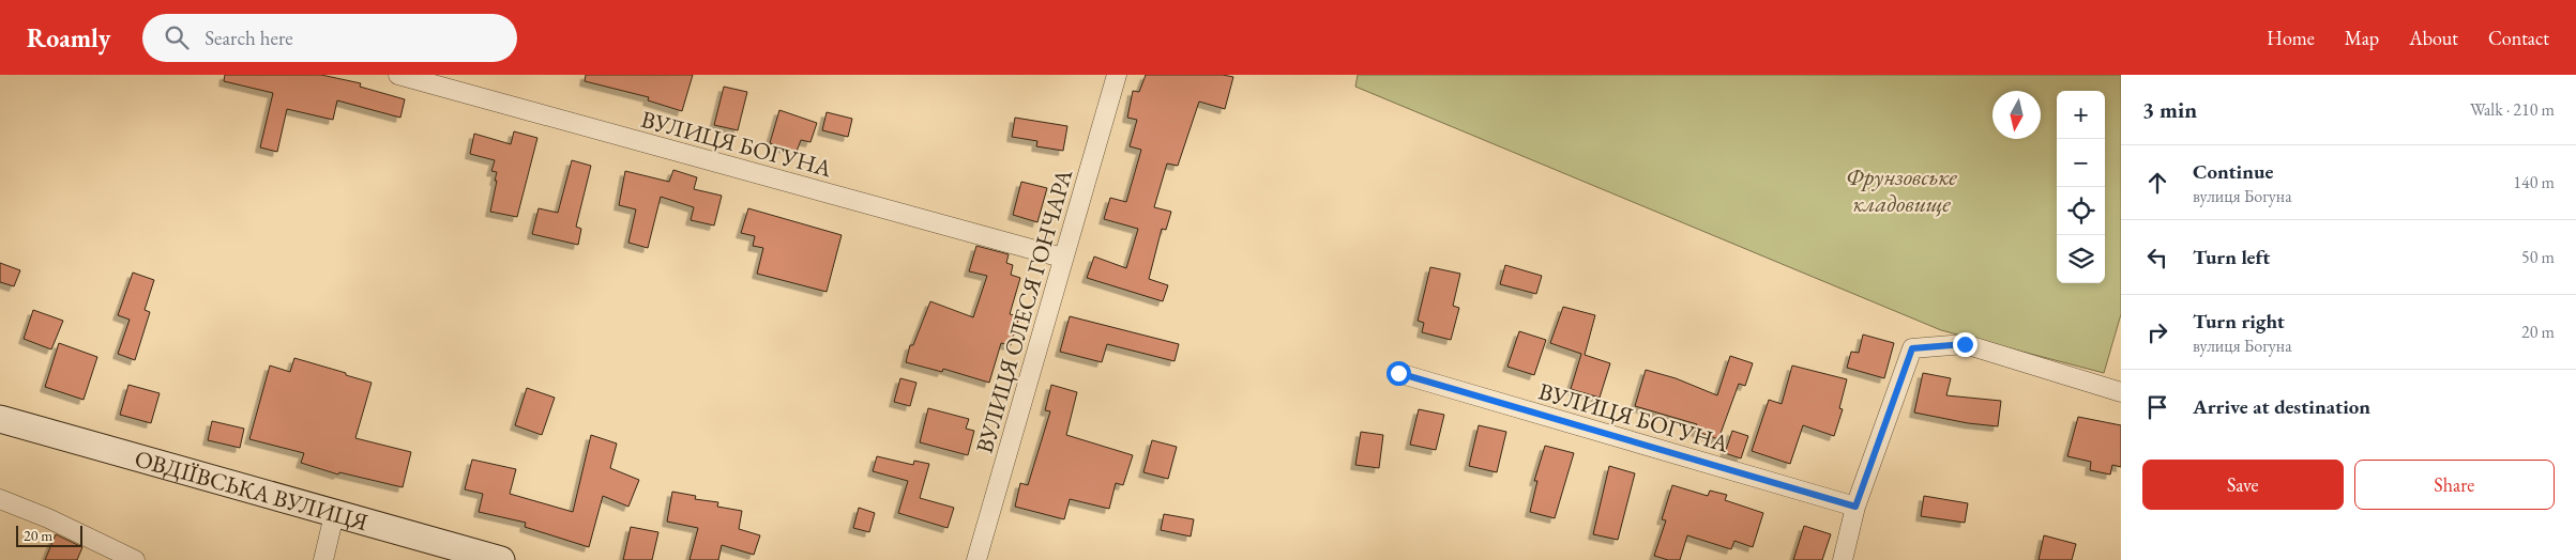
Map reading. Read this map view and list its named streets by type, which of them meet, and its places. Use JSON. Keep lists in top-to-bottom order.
{
  "streets": {
    "main road": ["ОВДІЇВСЬКА ВУЛИЦЯ"],
    "street": ["ВУЛИЦЯ БОГУНА", "ВУЛИЦЯ ОЛЕСЯ ГОНЧАРА"]
  },
  "crossings": [
    ["ВУЛИЦЯ БОГУНА", "ВУЛИЦЯ ОЛЕСЯ ГОНЧАРА"]
  ],
  "parks": ["Фрунзовське кладовище"],
  "scale_bar": "20 m",
  "north": "bottom",
  "page": {
    "header": "Roamly",
    "search": "Search here",
    "nav": [
      "Home",
      "Map",
      "About",
      "Contact"
    ],
    "heading": ["3 min", "Walk · 210 m"],
    "map_buttons": ["+", "−"],
    "list": [
      ["Continue", "вулиця Богуна", "140 m"],
      ["Turn left", "50 m"],
      ["Turn right", "вулиця Богуна", "20 m"],
      "Arrive at destination"
    ],
    "buttons": ["Save", "Share"],
    "scale": "20 m"
  }
}
